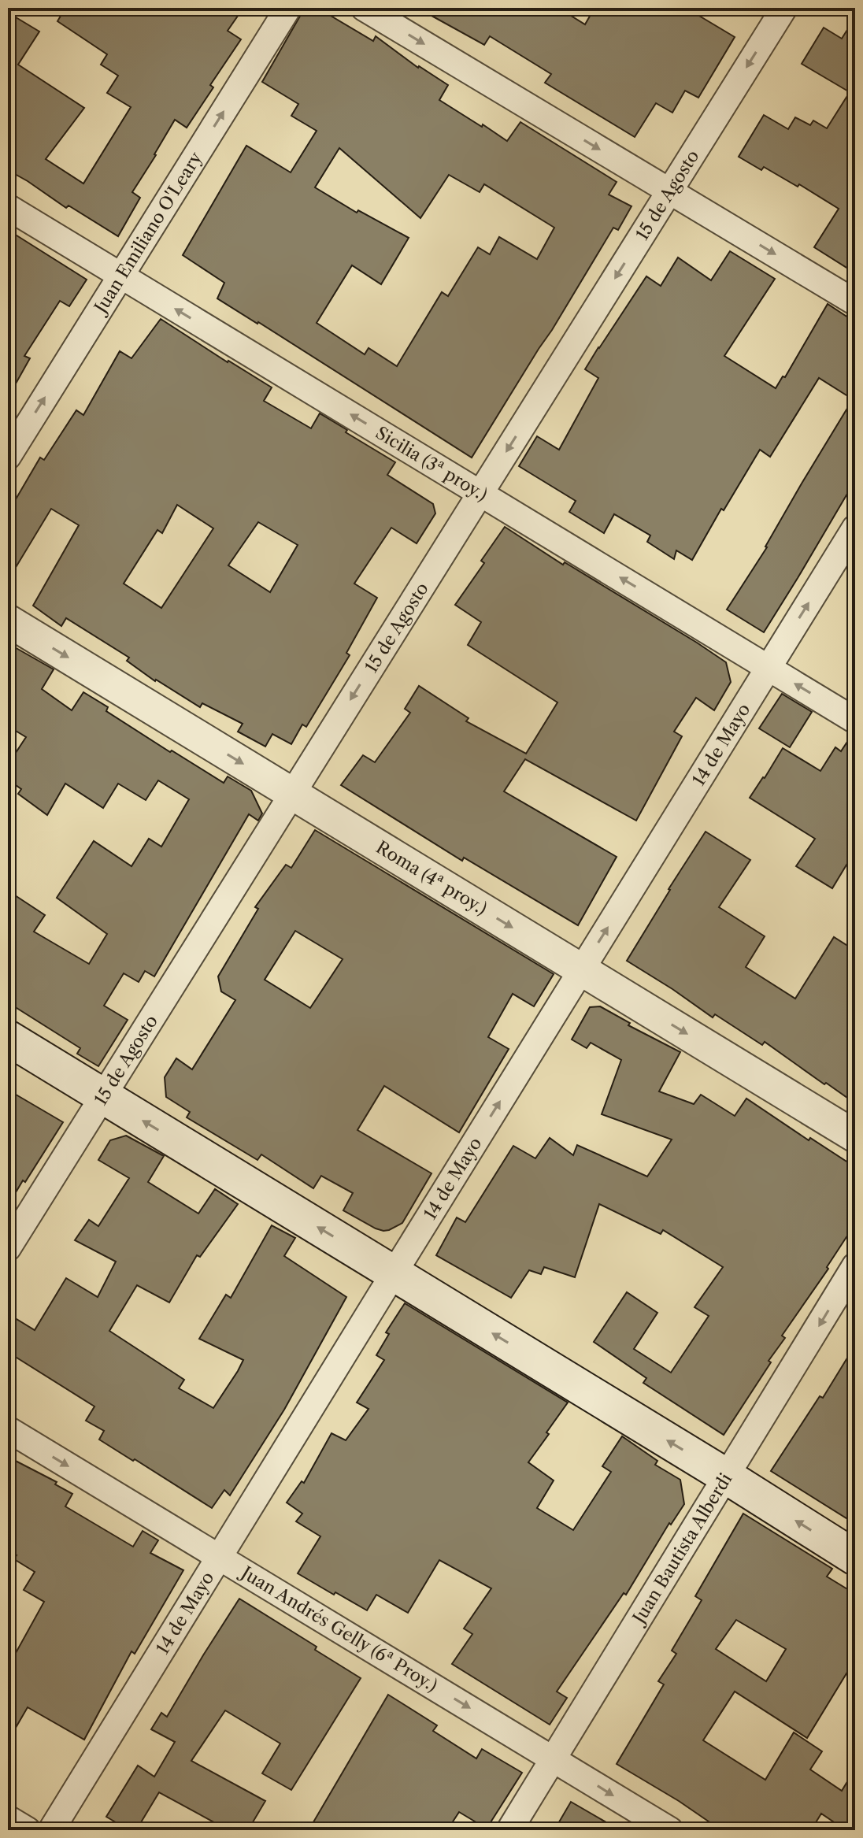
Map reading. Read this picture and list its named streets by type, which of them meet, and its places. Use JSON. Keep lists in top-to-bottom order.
{
  "streets": {
    "street": [
      "15 de Agosto",
      "Juan Emiliano O'Leary",
      "Sicilia (3ª proy.)",
      "14 de Mayo",
      "Roma (4ª proy.)",
      "Juan Bautista Alberdi",
      "Juan Andrés Gelly (6ª Proy.)"
    ]
  },
  "crossings": [
    ["15 de Agosto", "Sicilia (3ª proy.)"],
    ["15 de Agosto", "Roma (4ª proy.)"],
    ["Juan Emiliano O'Leary", "Sicilia (3ª proy.)"],
    ["Sicilia (3ª proy.)", "14 de Mayo"],
    ["14 de Mayo", "Roma (4ª proy.)"],
    ["14 de Mayo", "Juan Andrés Gelly (6ª Proy.)"],
    ["Juan Bautista Alberdi", "Juan Andrés Gelly (6ª Proy.)"]
  ],
  "one_way": [
    "15 de Agosto",
    "Juan Emiliano O'Leary",
    "Sicilia (3ª proy.)",
    "14 de Mayo",
    "Roma (4ª proy.)",
    "Juan Bautista Alberdi",
    "Juan Andrés Gelly (6ª Proy.)"
  ]
}
